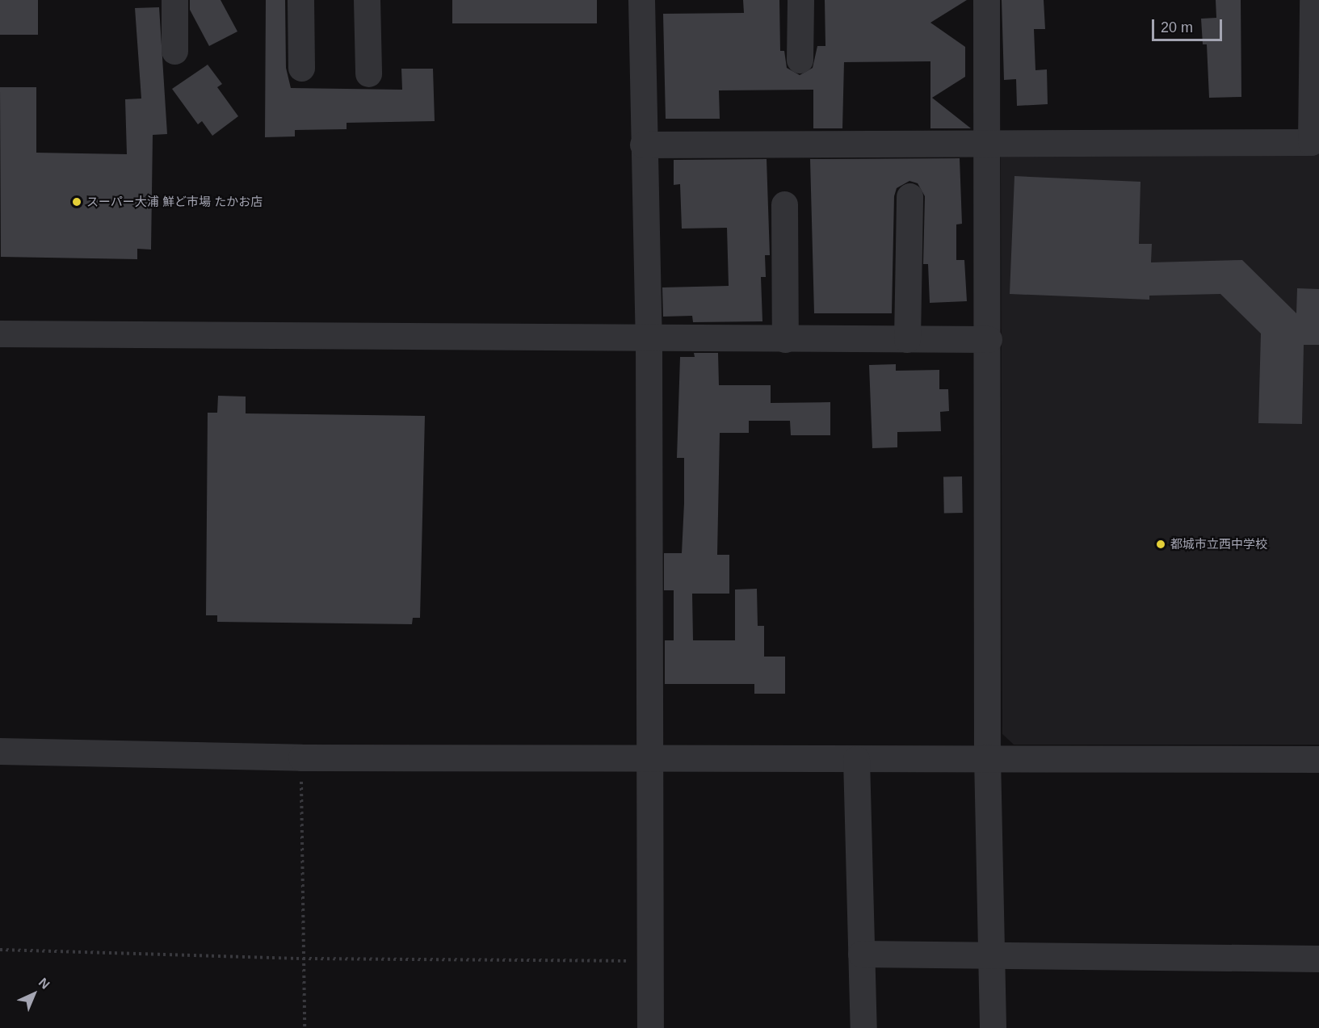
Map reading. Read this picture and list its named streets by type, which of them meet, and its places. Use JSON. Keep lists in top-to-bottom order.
{
  "places": ["スーパー大浦 鮮ど市場 たかお店", "都城市立西中学校"],
  "scale_bar": "20 m",
  "north": "top right"
}
